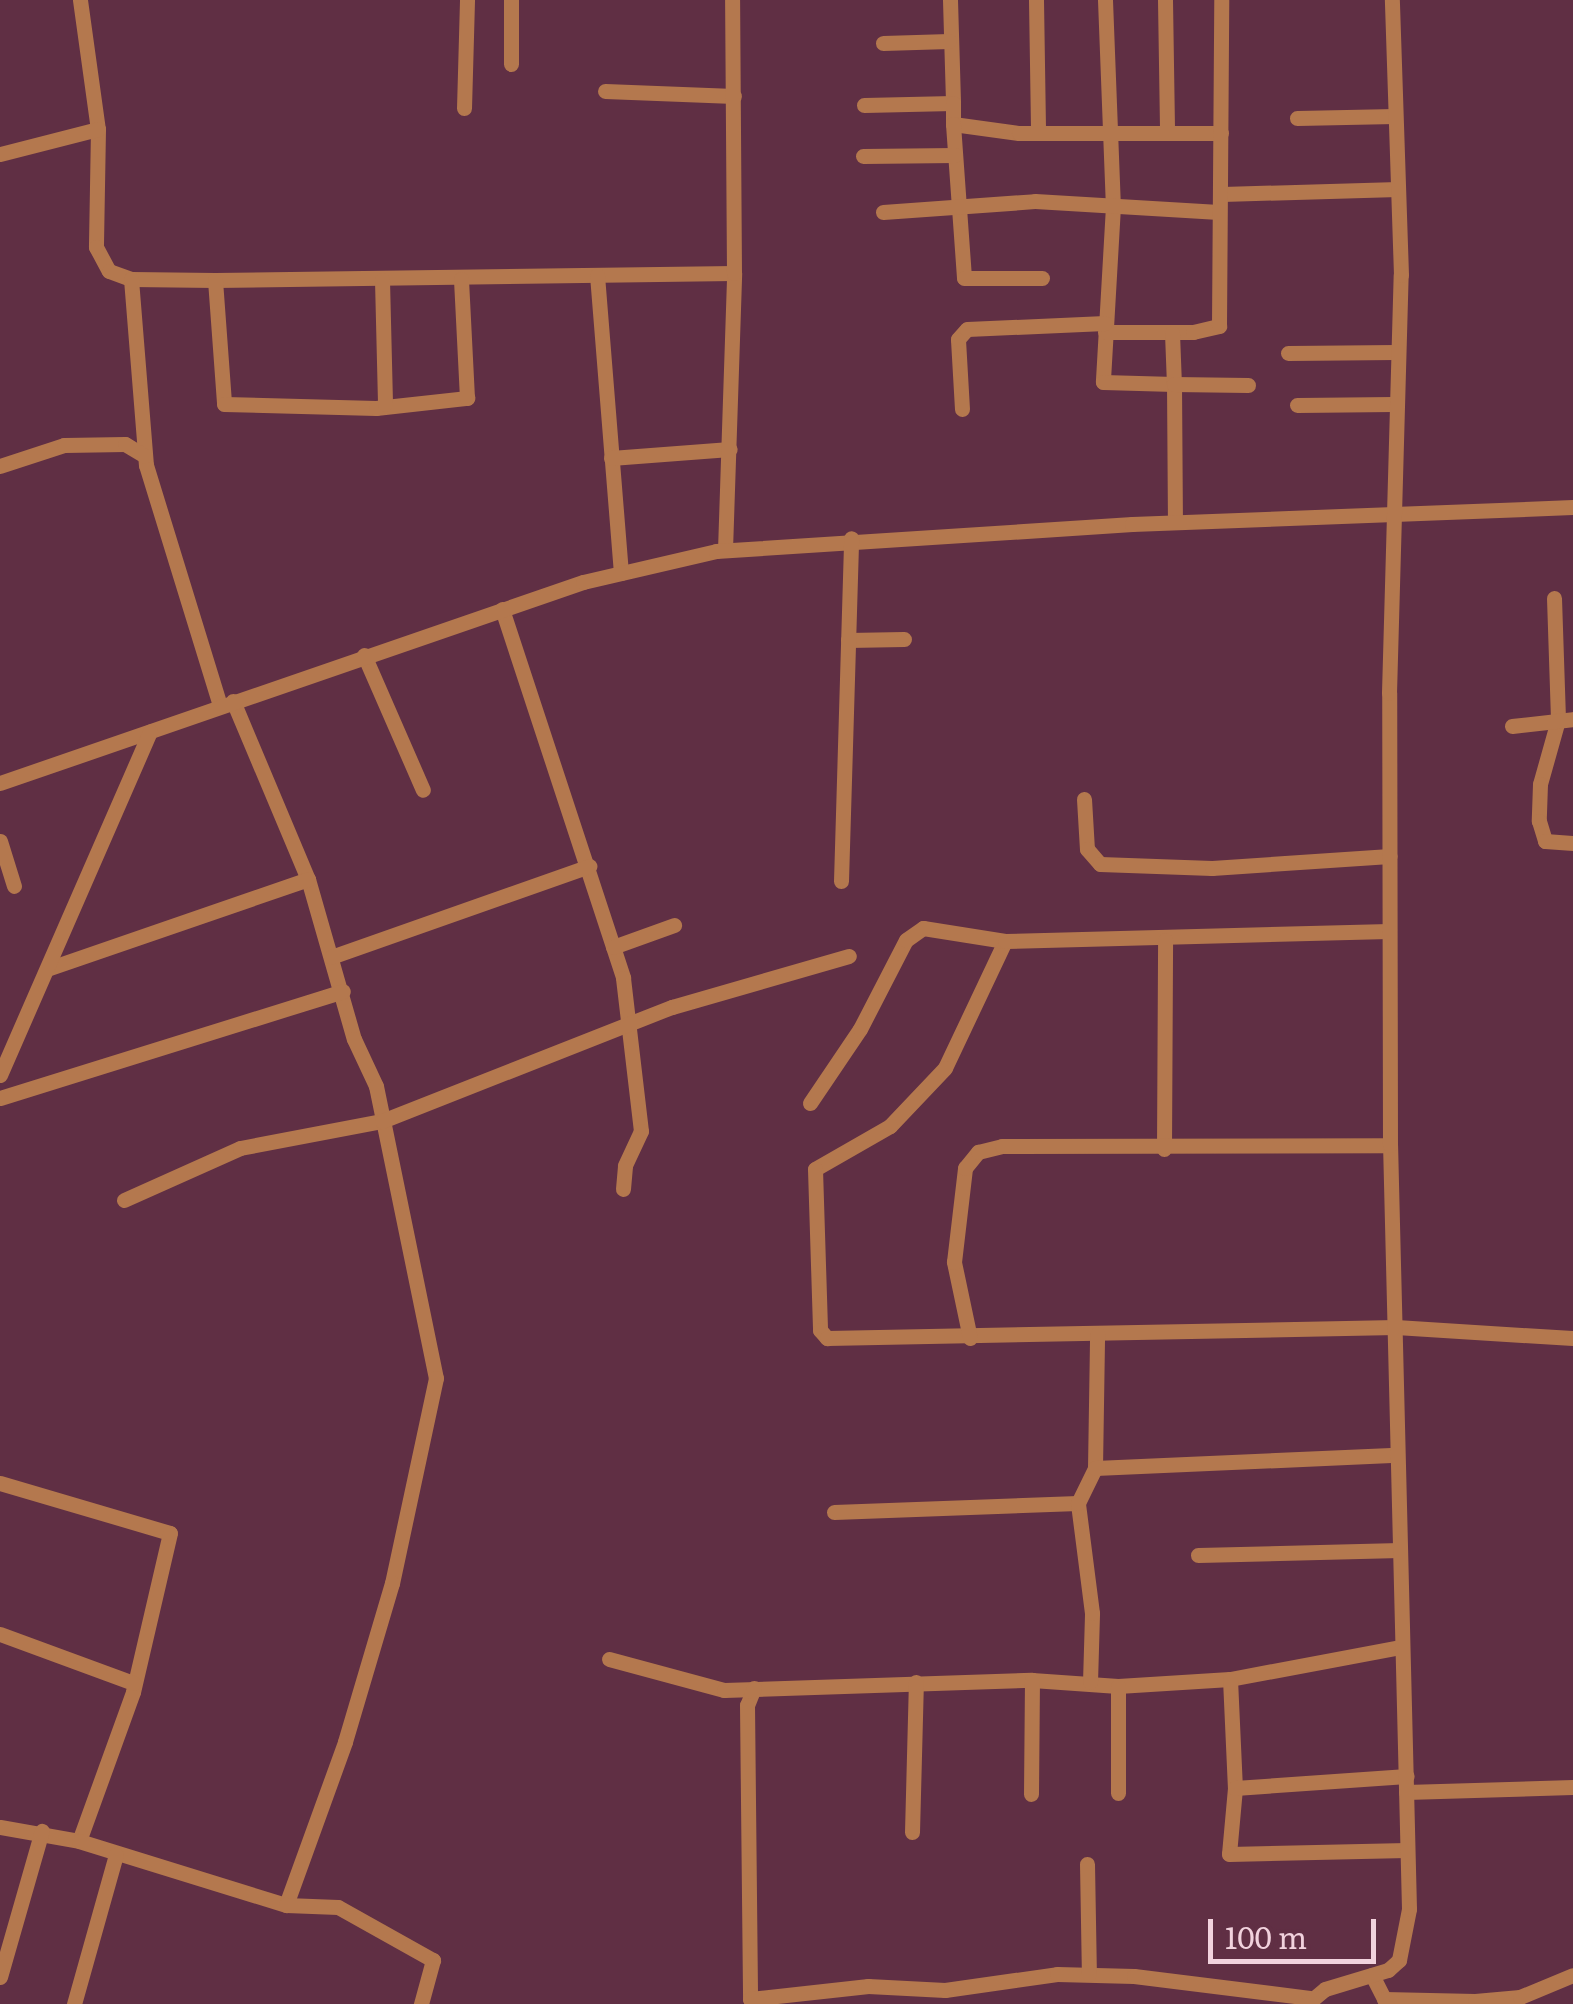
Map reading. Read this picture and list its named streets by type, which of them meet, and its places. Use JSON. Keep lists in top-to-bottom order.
{
  "scale_bar": "100 m"
}
